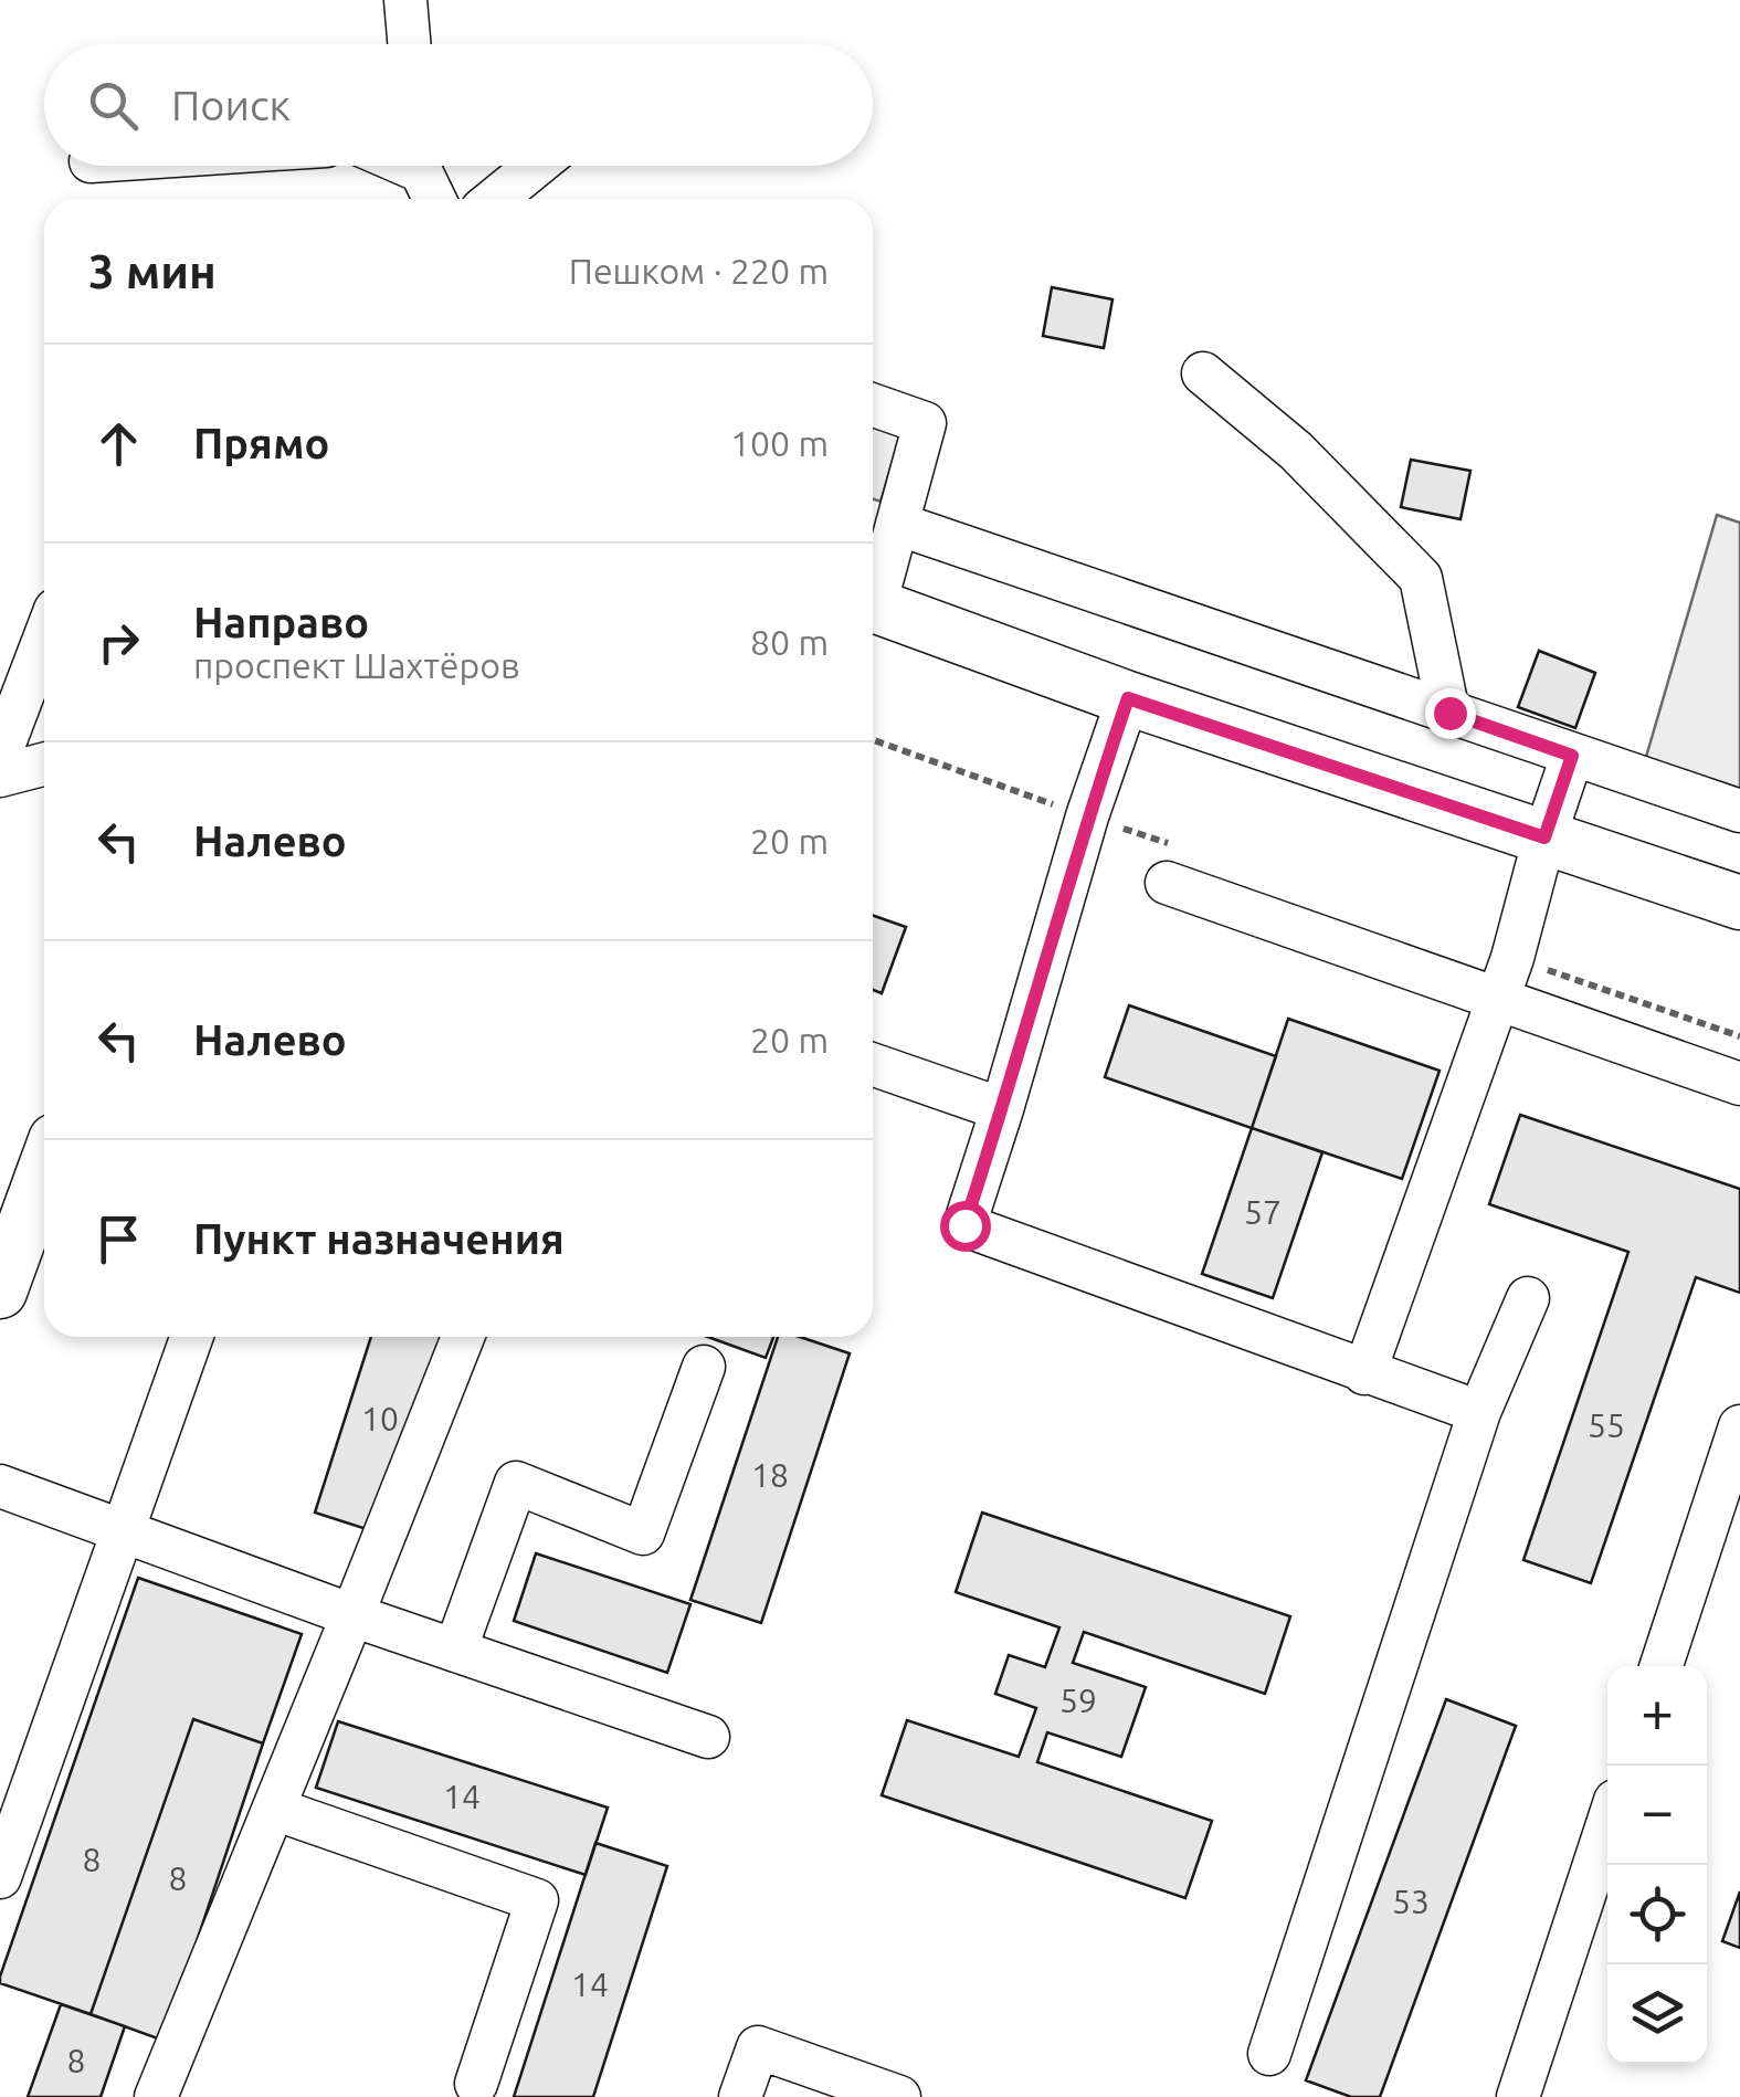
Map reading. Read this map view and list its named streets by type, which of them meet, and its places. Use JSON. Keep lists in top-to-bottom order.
{
  "house_numbers": [
    "57",
    "10",
    "55",
    "18",
    "59",
    "14",
    "8",
    "8",
    "53",
    "14",
    "8"
  ],
  "page": {
    "search": "Поиск",
    "heading": ["3 мин", "Пешком · 220 m"],
    "list": [
      ["Прямо", "100 m"],
      ["Направо", "проспект Шахтёров", "80 m"],
      ["Налево", "20 m"],
      ["Налево", "20 m"],
      "Пункт назначения"
    ],
    "map_buttons": ["+", "−"]
  }
}
